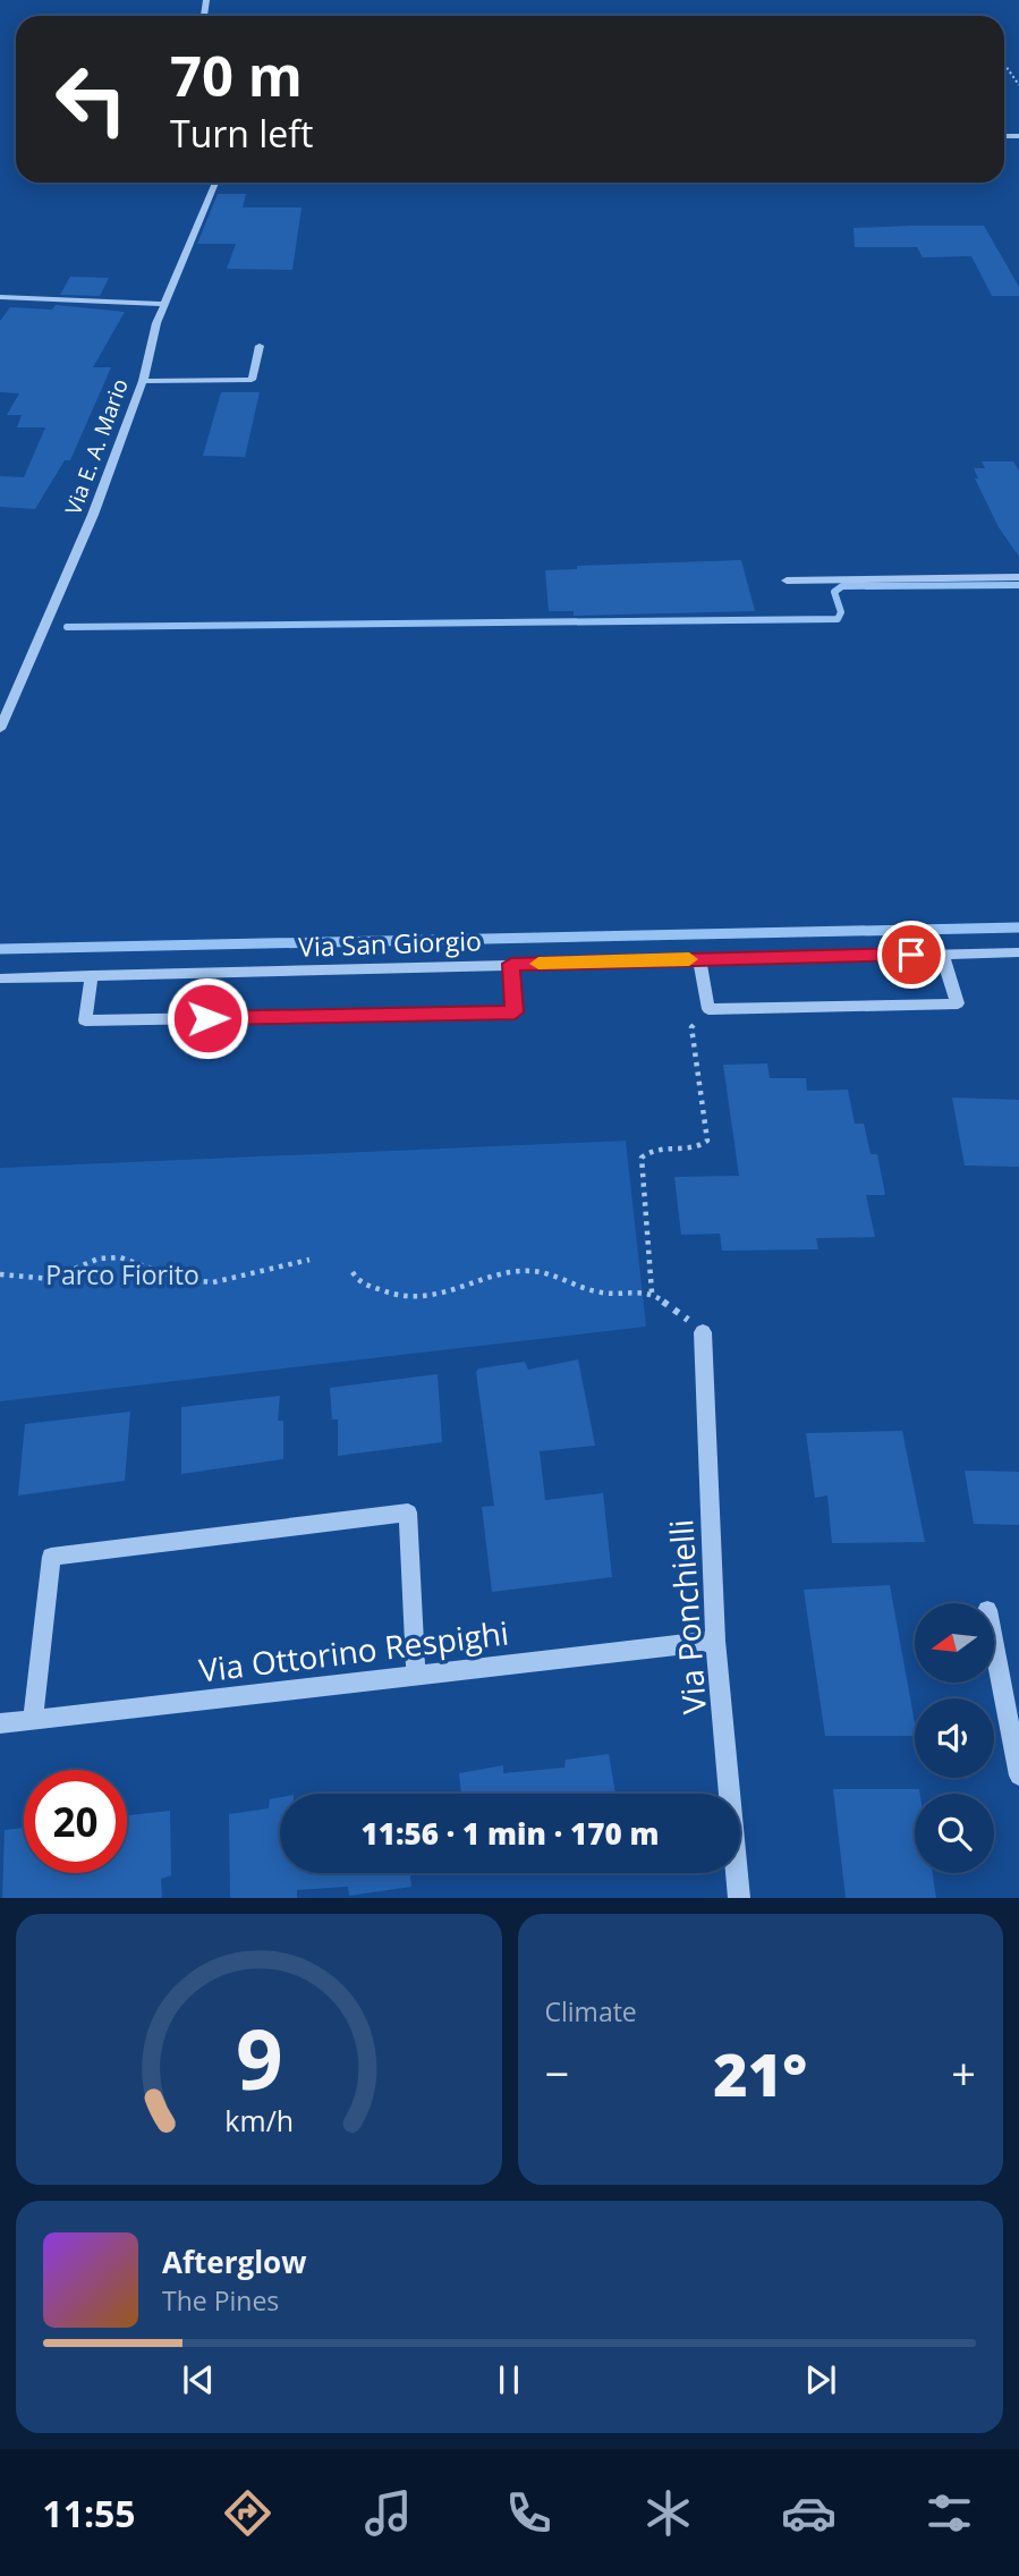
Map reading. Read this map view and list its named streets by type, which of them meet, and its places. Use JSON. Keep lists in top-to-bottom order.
{
  "streets": {
    "street": [
      "Via E. A. Mario",
      "Via San Giorgio",
      "Via Ponchielli",
      "Via Ottorino Respighi"
    ]
  },
  "crossings": [
    ["Via Ponchielli", "Via Ottorino Respighi"]
  ],
  "parks": ["Parco Fiorito"],
  "north": "left",
  "page": {
    "turn": ["70 m", "Turn left"],
    "limit": "20",
    "trip": "11:56 · 1 min · 170 m",
    "tile": "Climate",
    "heat": ["−", "21°", "+"],
    "song": ["Afterglow", "The Pines"],
    "tabs": "11:55",
    "gauge": ["9", "km/h"]
  }
}
